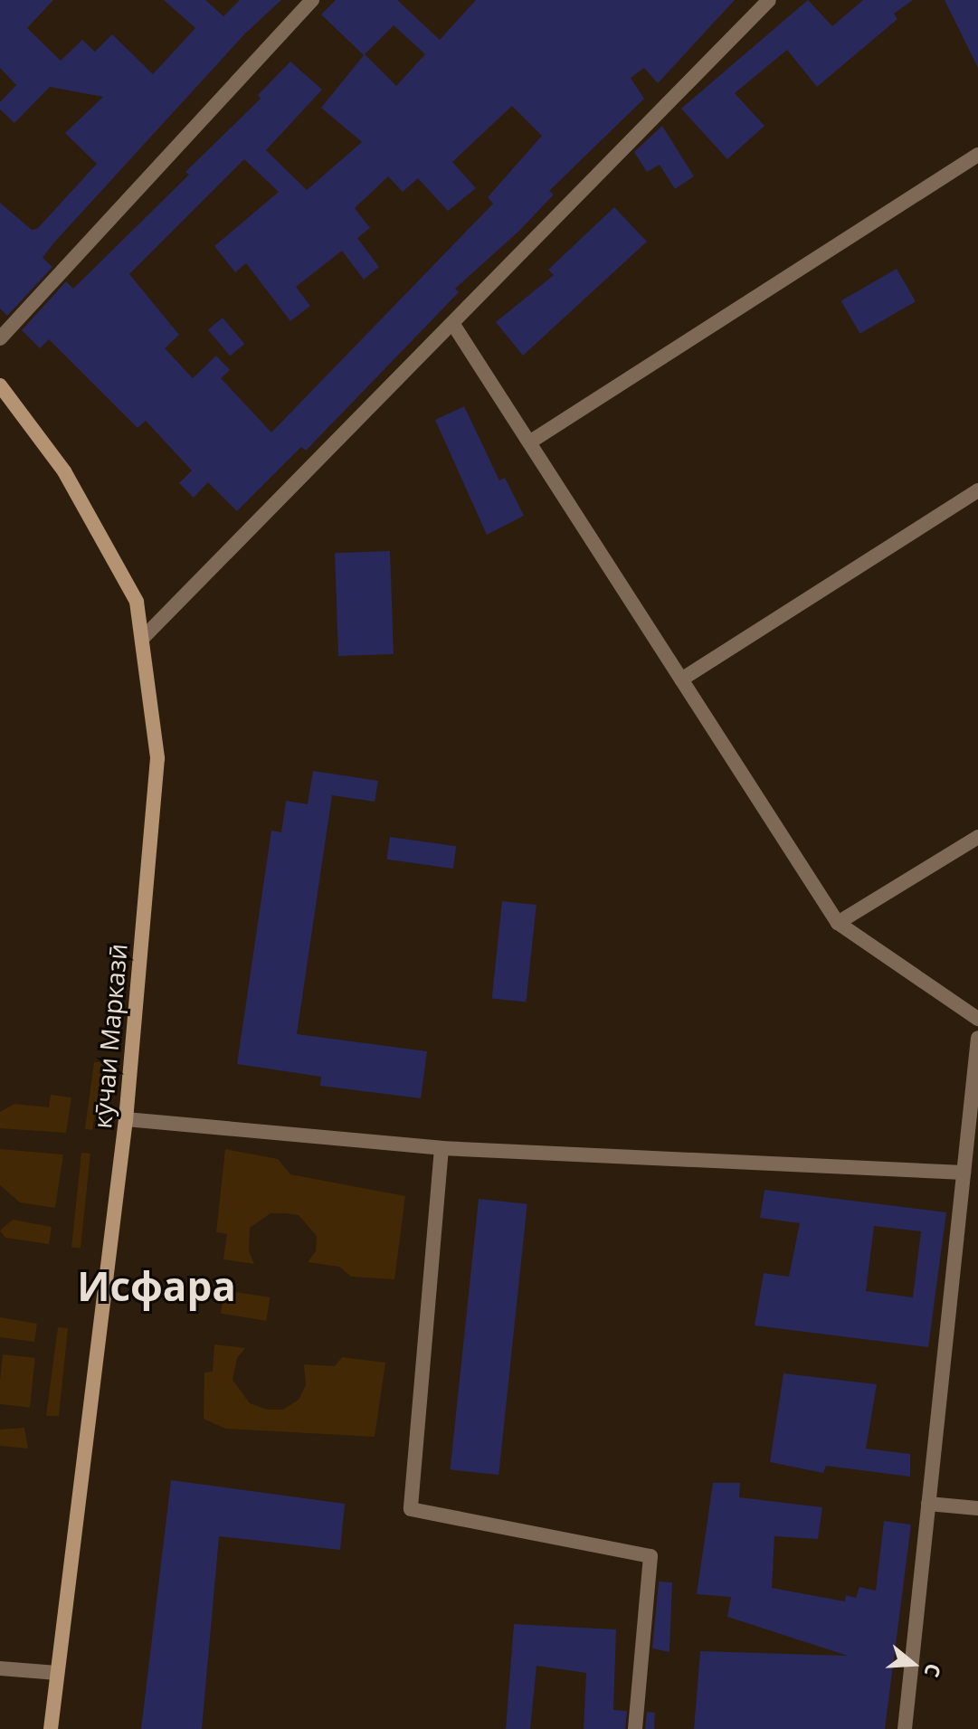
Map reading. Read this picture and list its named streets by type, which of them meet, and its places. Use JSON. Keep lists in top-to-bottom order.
{
  "streets": {
    "main road": ["кӯчаи Марказӣ"]
  },
  "districts": ["Исфара"],
  "north": "right"
}
